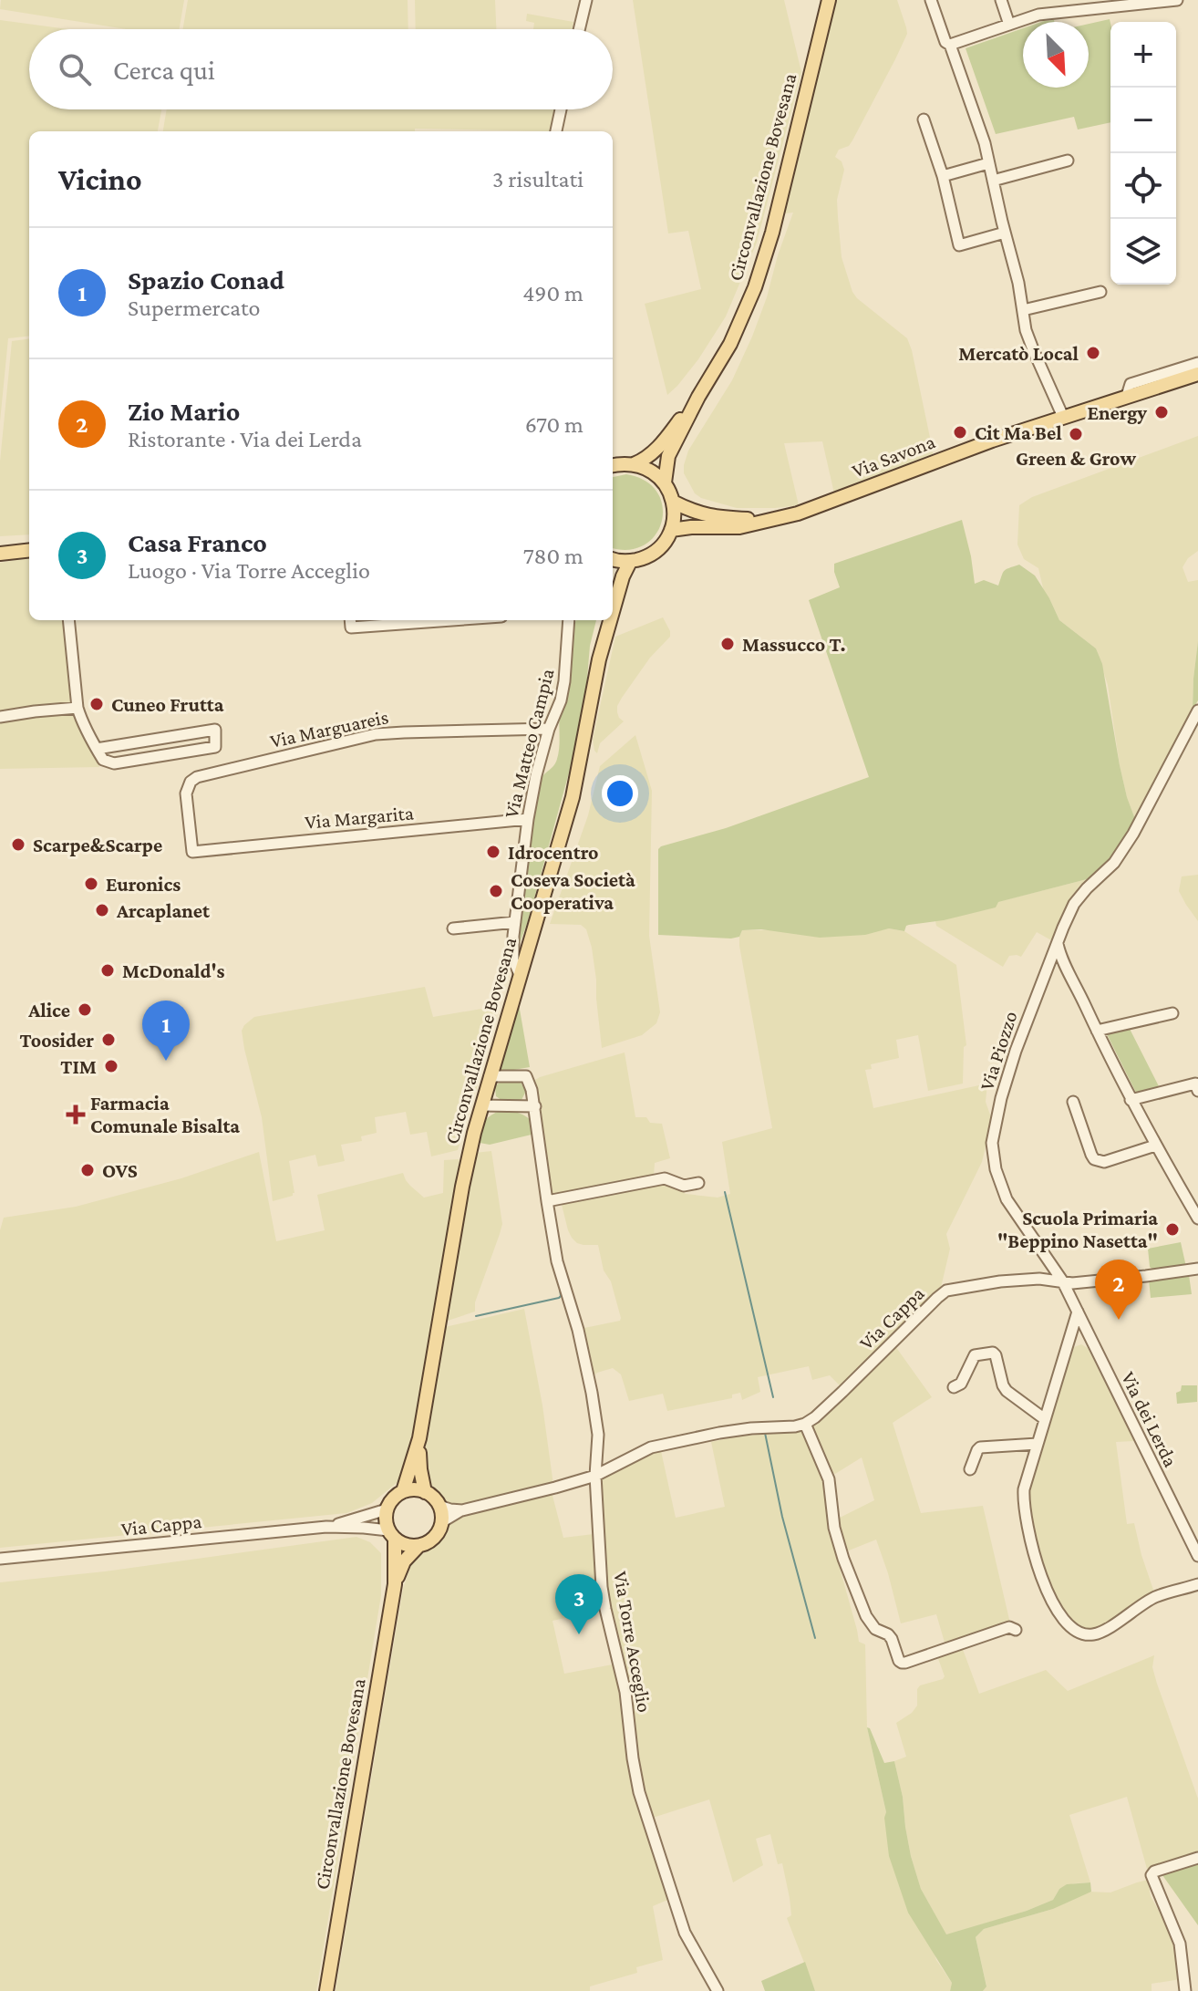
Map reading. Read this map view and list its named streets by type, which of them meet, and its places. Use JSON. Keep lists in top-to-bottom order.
{
  "streets": {
    "main road": ["Circonvallazione Bovesana", "Via Savona"],
    "street": [
      "Via Marguareis",
      "Via Matteo Campia",
      "Via Margarita",
      "Via Piozzo",
      "Via Cappa",
      "Via dei Lerda",
      "Via Torre Acceglio"
    ]
  },
  "crossings": [
    ["Circonvallazione Bovesana", "Via Matteo Campia"],
    ["Circonvallazione Bovesana", "Via Torre Acceglio"],
    ["Via Marguareis", "Via Matteo Campia"],
    ["Via Marguareis", "Via Margarita"],
    ["Via Matteo Campia", "Via Margarita"],
    ["Via Piozzo", "Via Cappa"],
    ["Via Piozzo", "Via dei Lerda"]
  ],
  "places": {
    "other": [
      "Mercatò Local",
      "Energy",
      "Cit Ma Bel",
      "Green & Grow",
      "Massucco T.",
      "Cuneo Frutta",
      "Scarpe&Scarpe",
      "Idrocentro",
      "Euronics",
      "Coseva Società Cooperativa",
      "Arcaplanet",
      "McDonald's",
      "Alice",
      "Toosider",
      "TIM",
      "OVS",
      "Scuola Primaria \"Beppino Nasetta\""
    ],
    "health": ["Farmacia Comunale Bisalta"]
  },
  "north": "bottom right",
  "page": {
    "map_buttons": ["+", "−"],
    "search": "Cerca qui",
    "heading": ["Vicino", "3 risultati"],
    "list": [
      {
        "mark": "1",
        "name": "Spazio Conad",
        "note": "Supermercato",
        "value": "490 m"
      },
      {
        "mark": "2",
        "name": "Zio Mario",
        "note": "Ristorante · Via dei Lerda",
        "value": "670 m"
      },
      {
        "mark": "3",
        "name": "Casa Franco",
        "note": "Luogo · Via Torre Acceglio",
        "value": "780 m"
      }
    ],
    "pins": ["1", "2", "3"]
  }
}
